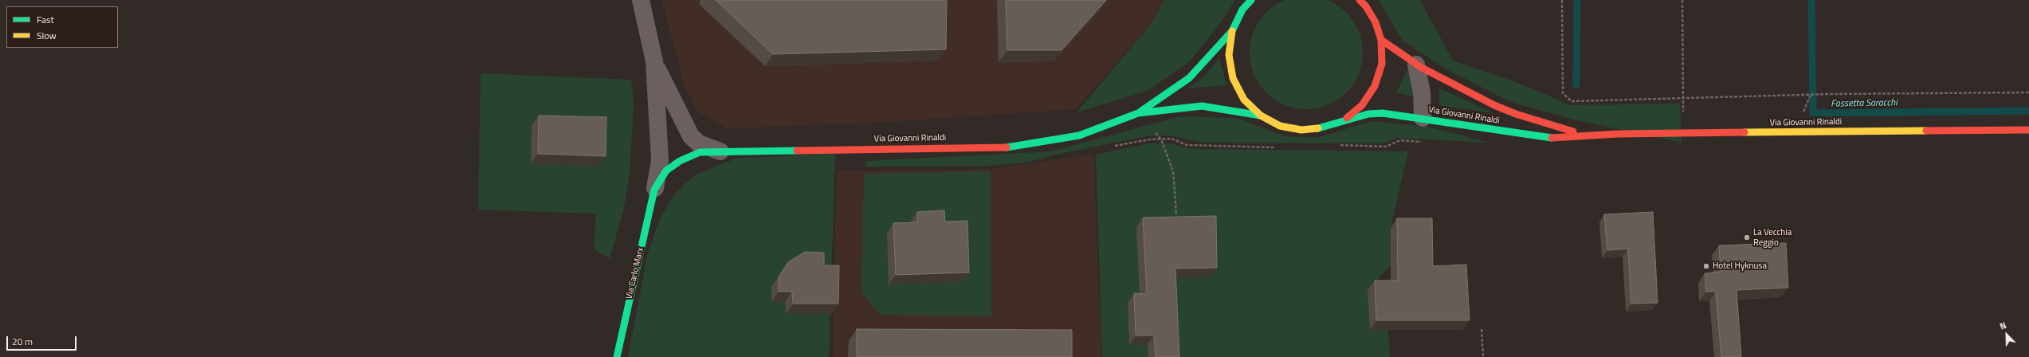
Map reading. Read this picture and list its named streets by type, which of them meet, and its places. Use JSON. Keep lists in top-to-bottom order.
{
  "streets": {
    "street": ["Via Giovanni Rinaldi", "Via Carlo Marx"]
  },
  "crossings": [
    ["Via Giovanni Rinaldi", "Via Carlo Marx"]
  ],
  "water": ["Fossetta Saracchi"],
  "places": ["La Vecchia Reggio", "Hotel Hyknusa"],
  "legend": ["Fast", "Slow"],
  "scale_bar": "20 m",
  "north": "top left"
}
